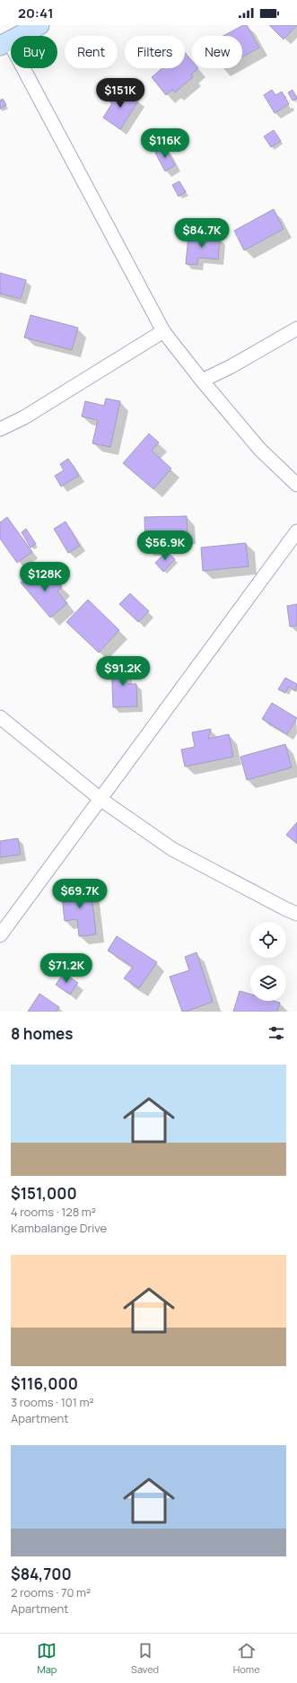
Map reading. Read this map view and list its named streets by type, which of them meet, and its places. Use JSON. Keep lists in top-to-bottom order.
{
  "page": {
    "status": "20:41",
    "chip": [
      "Buy",
      "Rent",
      "Filters",
      "New"
    ],
    "price": [
      "$151K",
      "$116K",
      "$84.7K",
      "$56.9K",
      "$128K",
      "$91.2K",
      "$69.7K",
      "$71.2K"
    ],
    "heading": "8 homes",
    "list": [
      {
        "name": "$151,000",
        "note": "4 rooms · 128 m² · Kambalange Drive"
      },
      {
        "name": "$116,000",
        "note": "3 rooms · 101 m² · Apartment"
      },
      {
        "name": "$84,700",
        "note": "2 rooms · 70 m² · Apartment"
      }
    ],
    "tabs": ["Map", "Saved", "Home"]
  }
}
